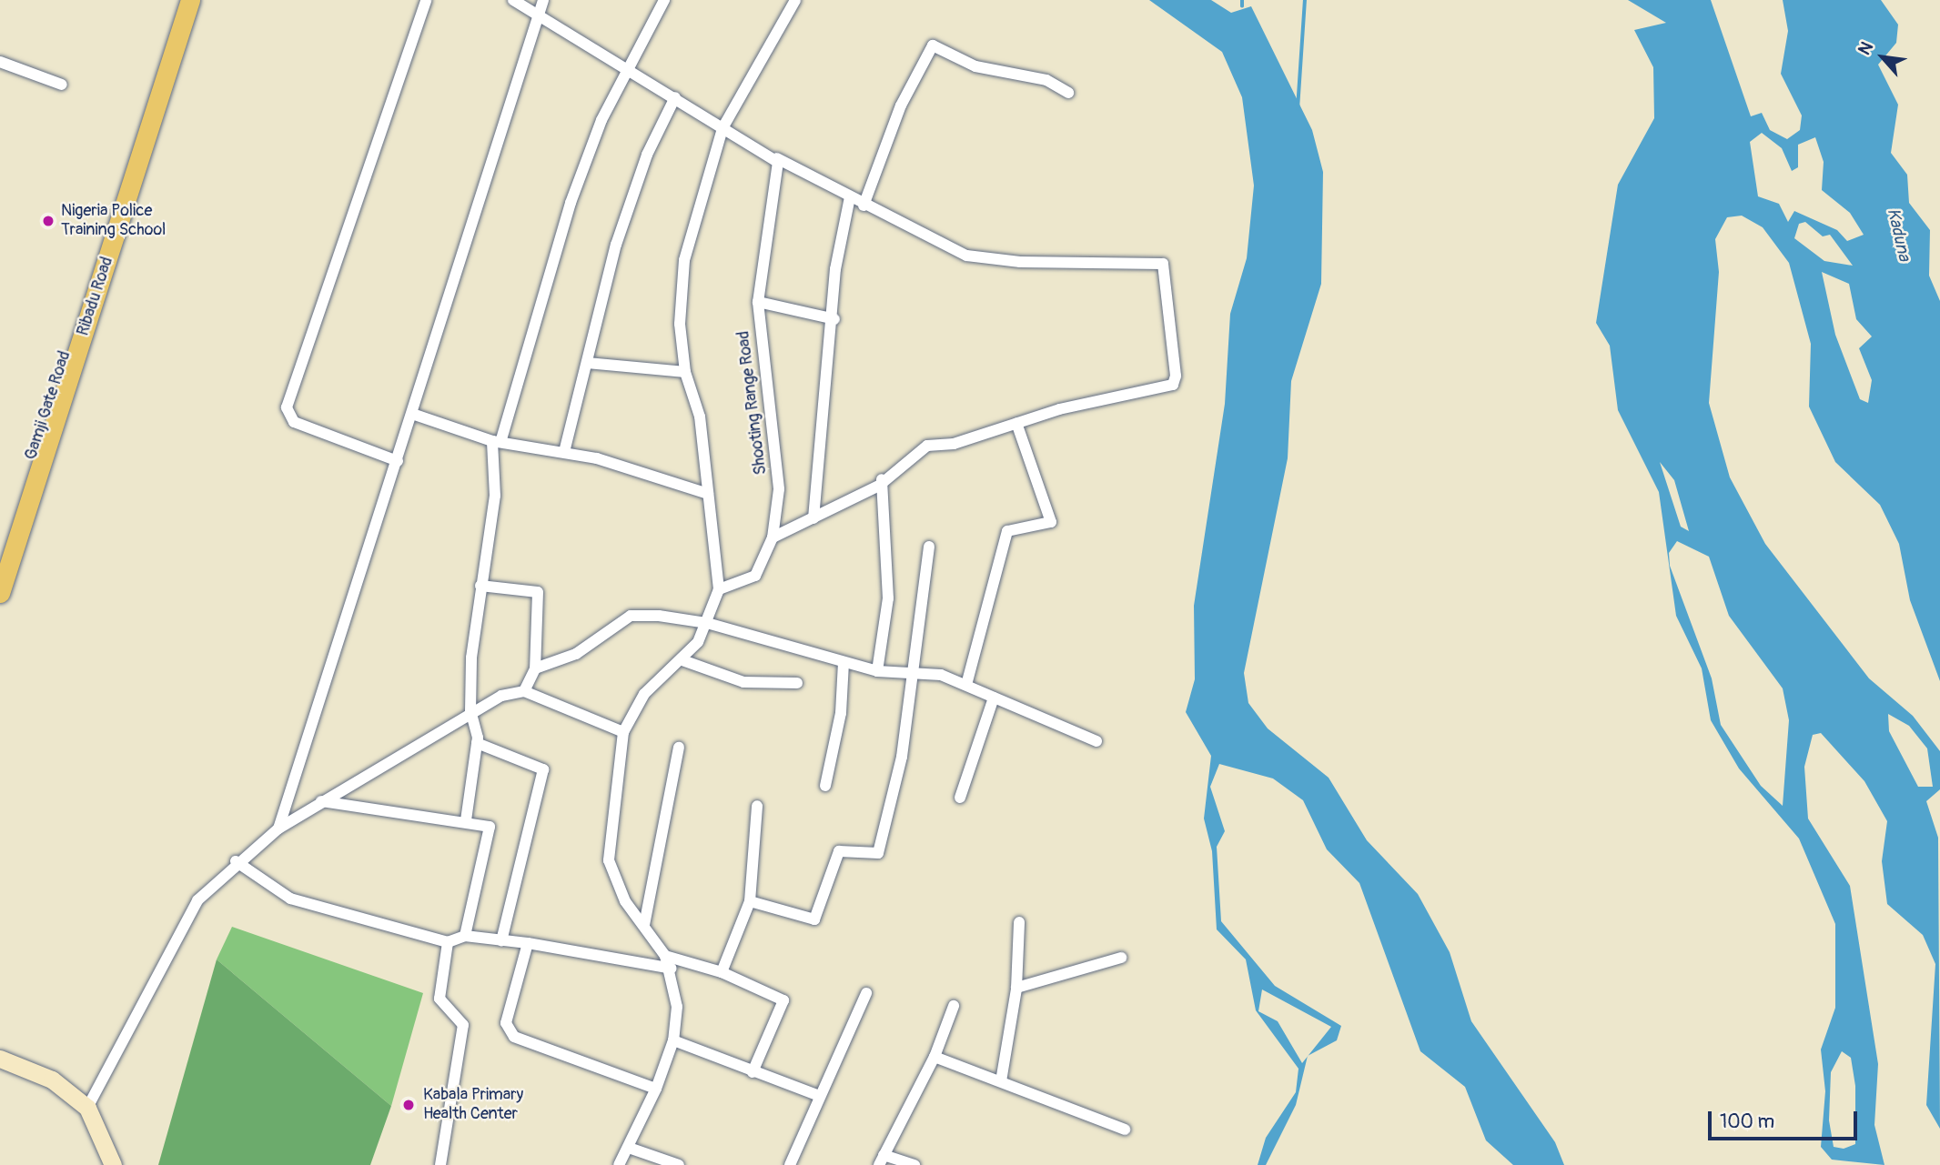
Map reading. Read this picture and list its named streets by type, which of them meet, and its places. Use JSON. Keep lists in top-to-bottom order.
{
  "streets": {
    "main road": ["Ribadu Road", "Gamji Gate Road"],
    "street": ["Shooting Range Road"]
  },
  "crossings": [
    ["Ribadu Road", "Gamji Gate Road"]
  ],
  "water": ["Kaduna"],
  "places": ["Nigeria Police Training School", "Kabala Primary Health Center"],
  "scale_bar": "100 m",
  "north": "top left"
}
